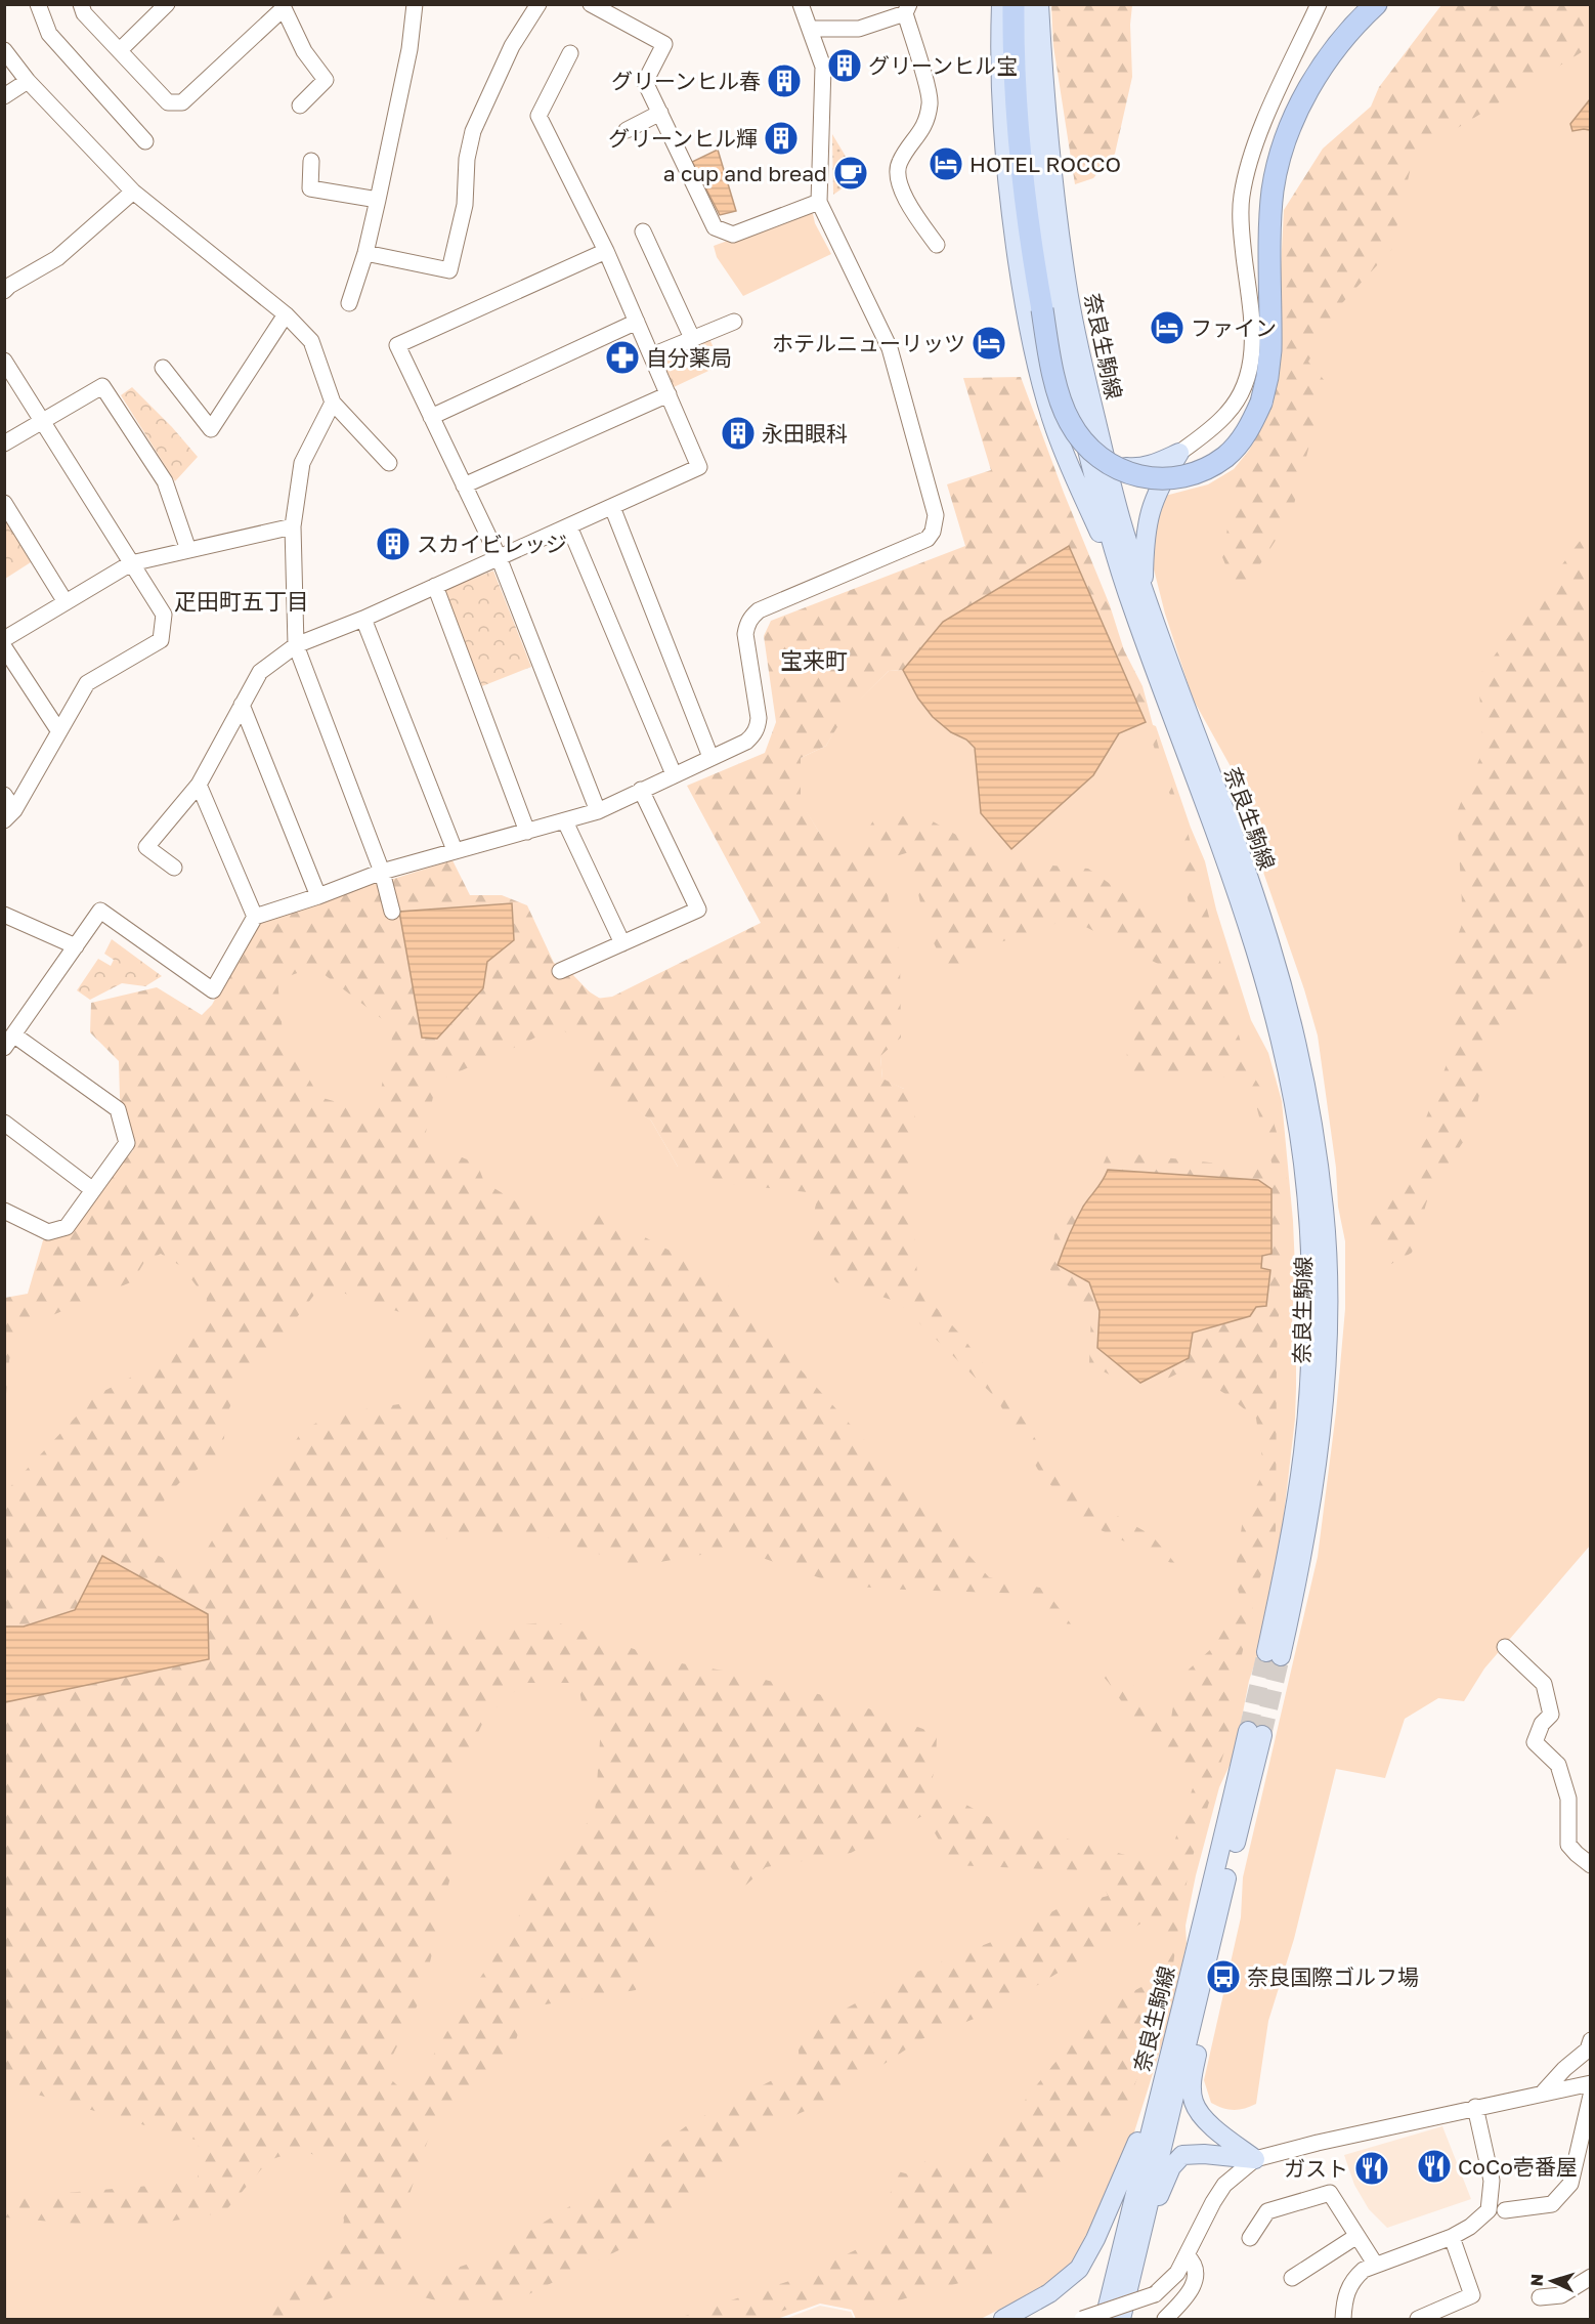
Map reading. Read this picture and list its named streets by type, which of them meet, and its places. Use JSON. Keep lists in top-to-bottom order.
{
  "streets": {
    "main road": ["奈良生駒線"]
  },
  "districts": ["疋田町五丁目", "宝来町"],
  "places": {
    "building": [
      "グリーンヒル宝",
      "グリーンヒル春",
      "グリーンヒル輝",
      "永田眼科",
      "スカイビレッジ"
    ],
    "hotel": ["HOTEL ROCCO", "ファイン", "ホテルニューリッツ"],
    "cafe": ["a cup and bread"],
    "pharmacy": ["自分薬局"],
    "bus stop": ["奈良国際ゴルフ場"],
    "restaurant": ["CoCo壱番屋", "ガスト"]
  },
  "north": "left"
}
